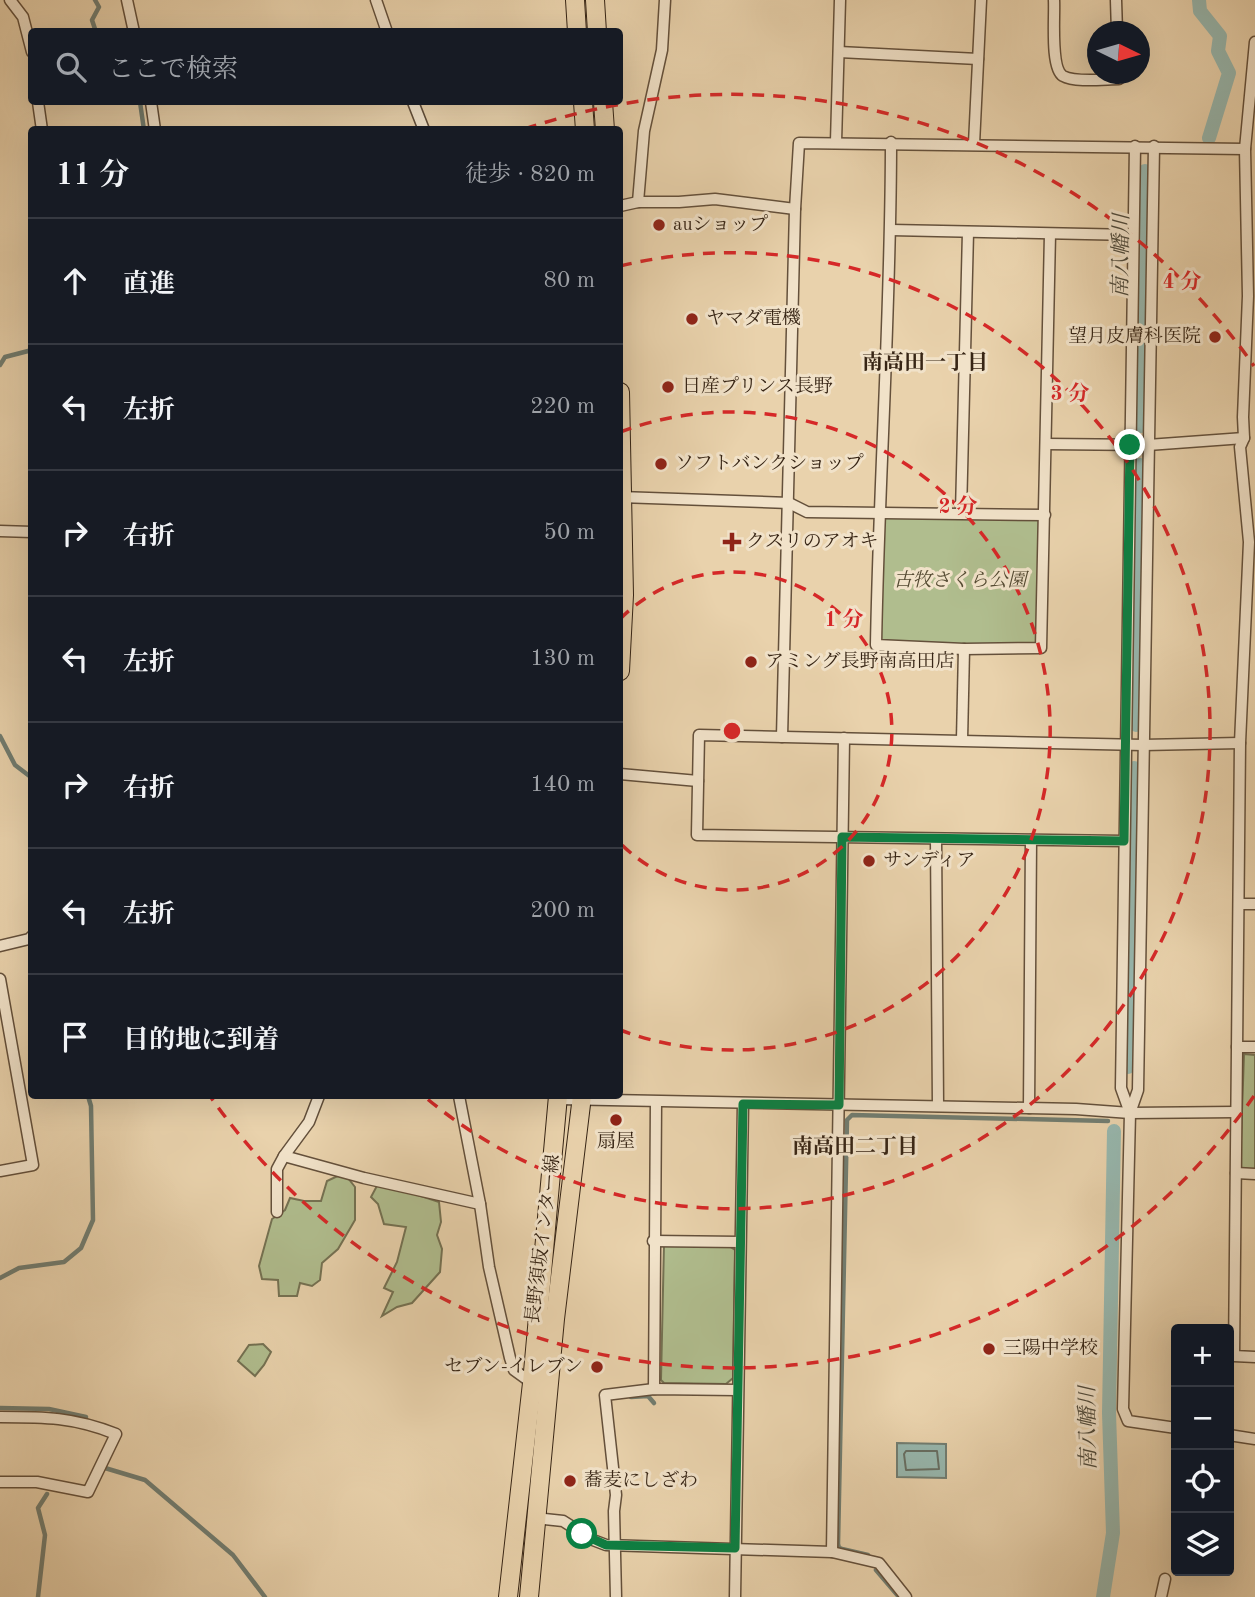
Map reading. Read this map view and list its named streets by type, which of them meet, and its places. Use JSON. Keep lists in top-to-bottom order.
{
  "streets": {
    "main road": ["長野須坂インター線"]
  },
  "districts": ["南高田一丁目", "南高田二丁目"],
  "water": ["南八幡川"],
  "parks": ["古牧さくら公園"],
  "places": {
    "other": [
      "auショップ",
      "ヤマダ電機",
      "望月皮膚科医院",
      "日産プリンス長野",
      "ソフトバンクショップ",
      "アミング長野南高田店",
      "サンディア",
      "扇屋",
      "三陽中学校",
      "セブン-イレブン",
      "蕎麦にしざわ"
    ],
    "health": ["クスリのアオキ"]
  },
  "north": "right",
  "page": {
    "search": "ここで検索",
    "heading": ["11 分", "徒歩 · 820 m"],
    "list": [
      ["直進", "80 m"],
      ["左折", "220 m"],
      ["右折", "50 m"],
      ["左折", "130 m"],
      ["右折", "140 m"],
      ["左折", "200 m"],
      "目的地に到着"
    ],
    "map_buttons": ["+", "−"]
  },
  "rings": [
    "4 分",
    "3 分",
    "2 分",
    "1 分"
  ]
}
